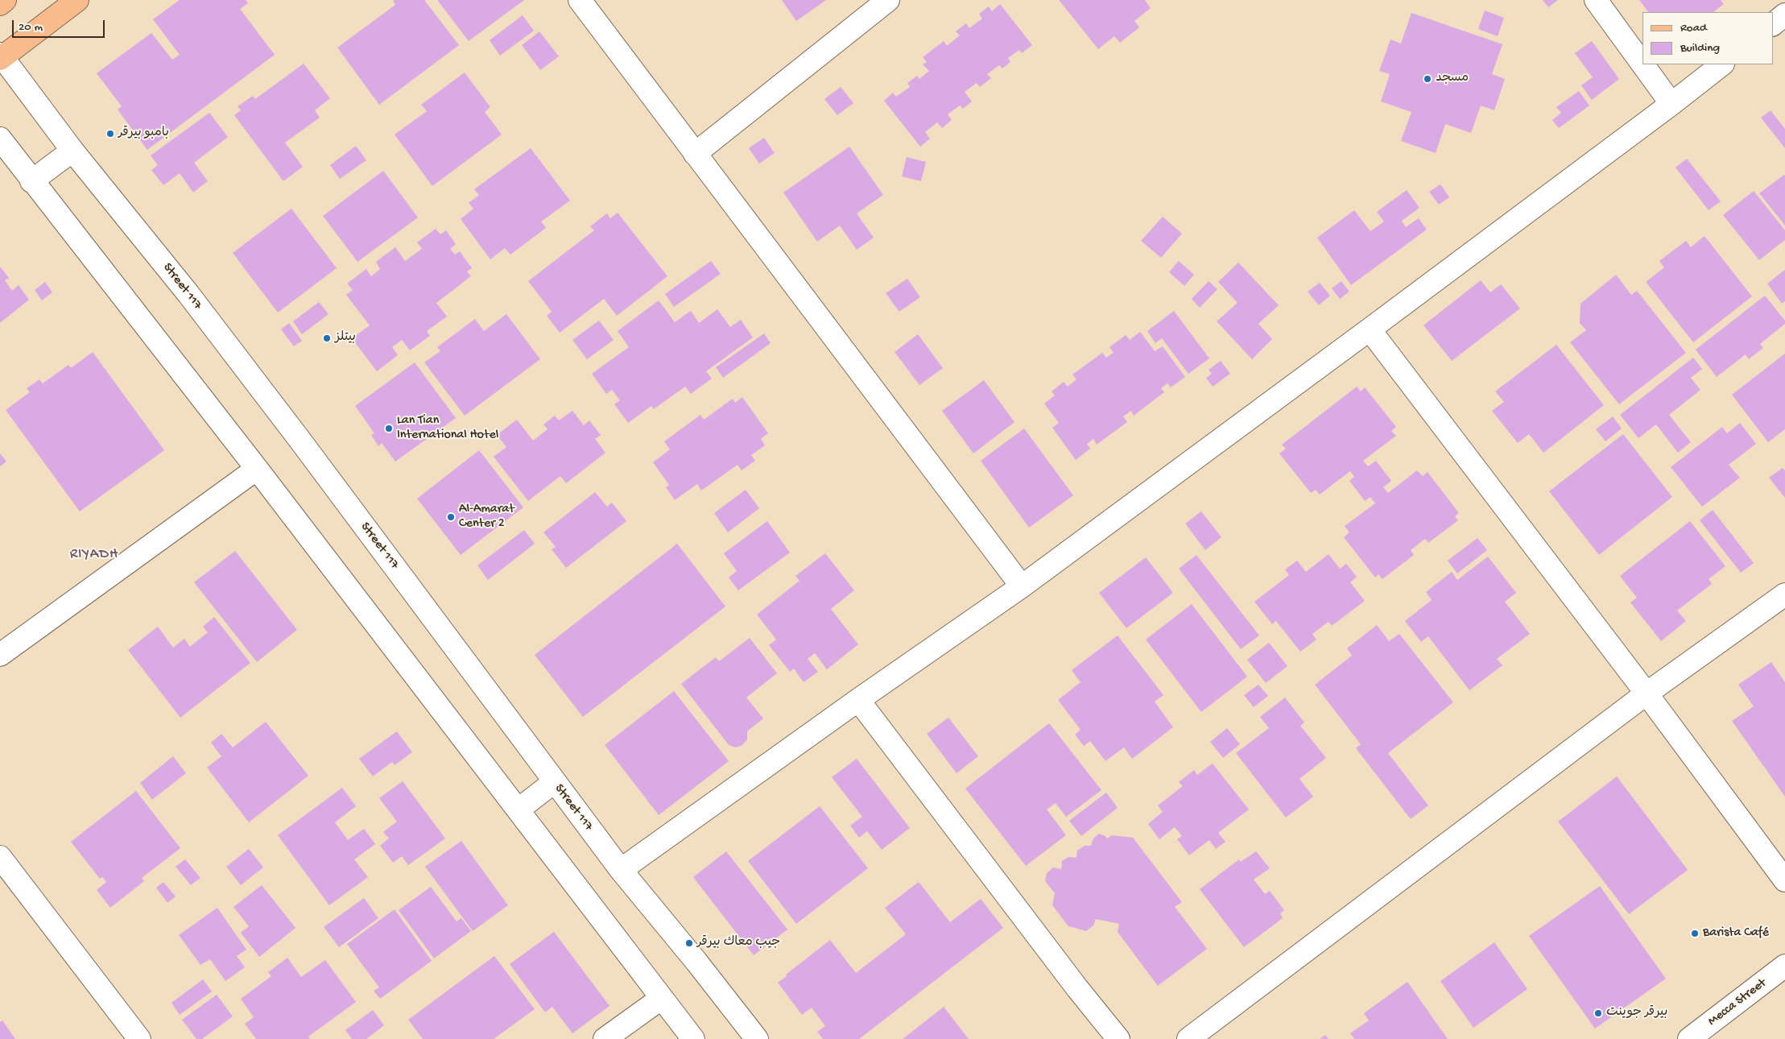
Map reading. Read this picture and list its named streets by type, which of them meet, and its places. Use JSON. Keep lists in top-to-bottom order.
{
  "streets": {
    "street": ["Street 117", "Mecca Street"]
  },
  "districts": ["RIYADH"],
  "places": [
    "مسجد",
    "بامبو بيرقر",
    "بيتلز",
    "Lan Tian International Hotel",
    "Al-Amarat Center 2",
    "Barista Café",
    "جيب معاك بيرقر",
    "بيرقر جوينت"
  ],
  "legend": ["Road", "Building"],
  "scale_bar": "20 m"
}
